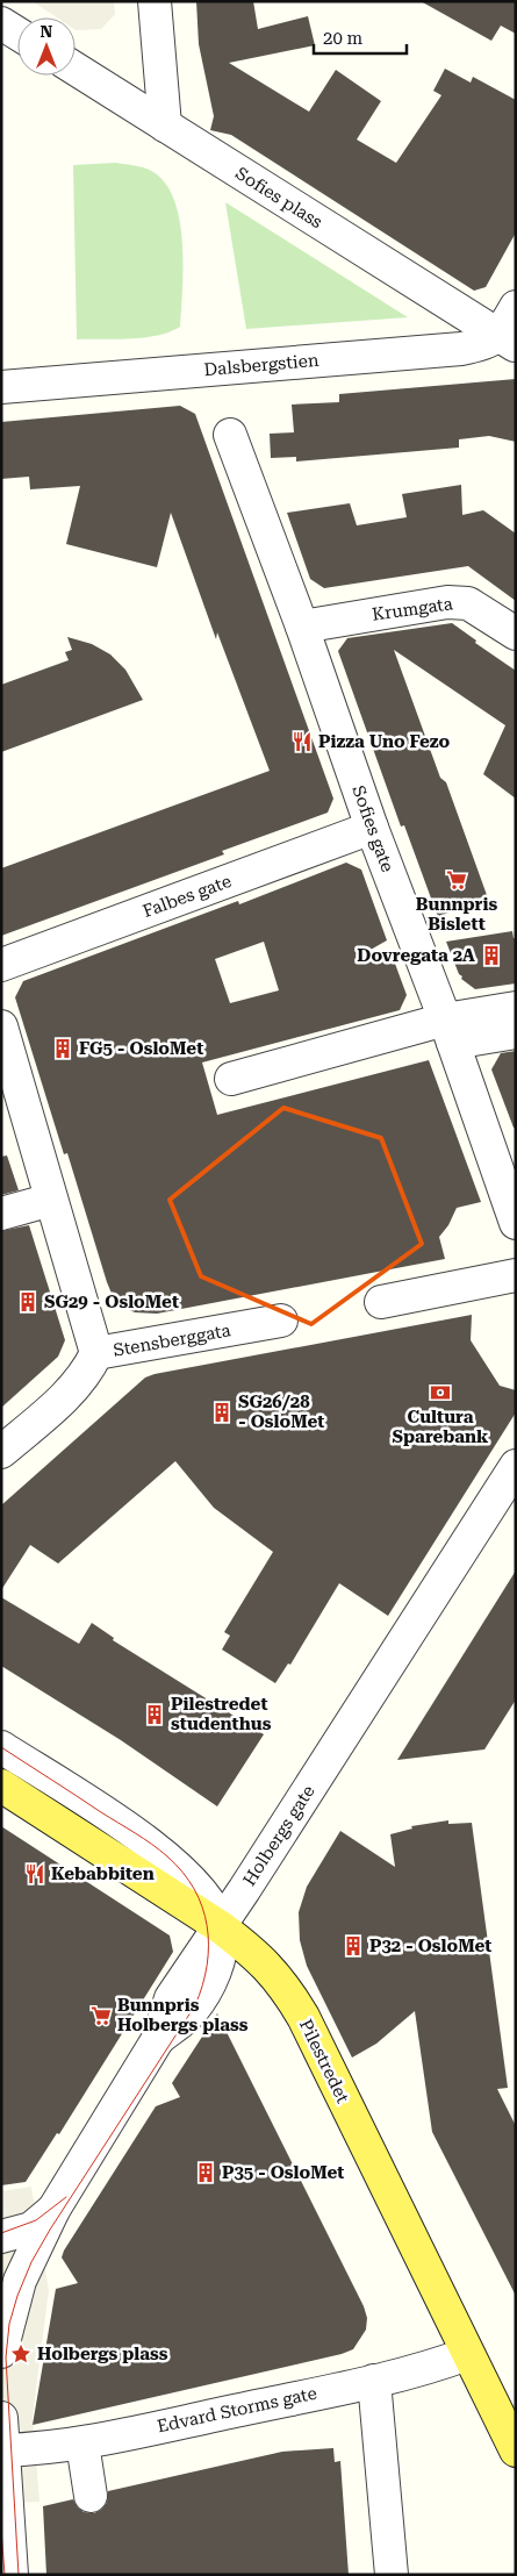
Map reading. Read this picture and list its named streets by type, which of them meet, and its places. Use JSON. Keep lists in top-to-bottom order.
{
  "streets": {
    "main road": ["Pilestredet"],
    "street": [
      "Sofies plass",
      "Dalsbergstien",
      "Krumgata",
      "Sofies gate",
      "Falbes gate",
      "Stensberggata",
      "Holbergs gate",
      "Edvard Storms gate"
    ]
  },
  "crossings": [
    ["Sofies plass", "Dalsbergstien"],
    ["Krumgata", "Sofies gate"],
    ["Sofies gate", "Falbes gate"],
    ["Holbergs gate", "Pilestredet"],
    ["Pilestredet", "Edvard Storms gate"]
  ],
  "places": {
    "restaurant": ["Pizza Uno Fezo", "Kebabbiten"],
    "supermarket": ["Bunnpris Bislett", "Bunnpris Holbergs plass"],
    "building": [
      "Dovregata 2A",
      "FG5 - OsloMet",
      "SG29 - OsloMet",
      "SG26/28 - OsloMet",
      "Pilestredet studenthus",
      "P32 - OsloMet",
      "P35 - OsloMet"
    ],
    "bank": ["Cultura Sparebank"],
    "place": ["Holbergs plass"]
  },
  "scale_bar": "20 m",
  "north": "top"
}
